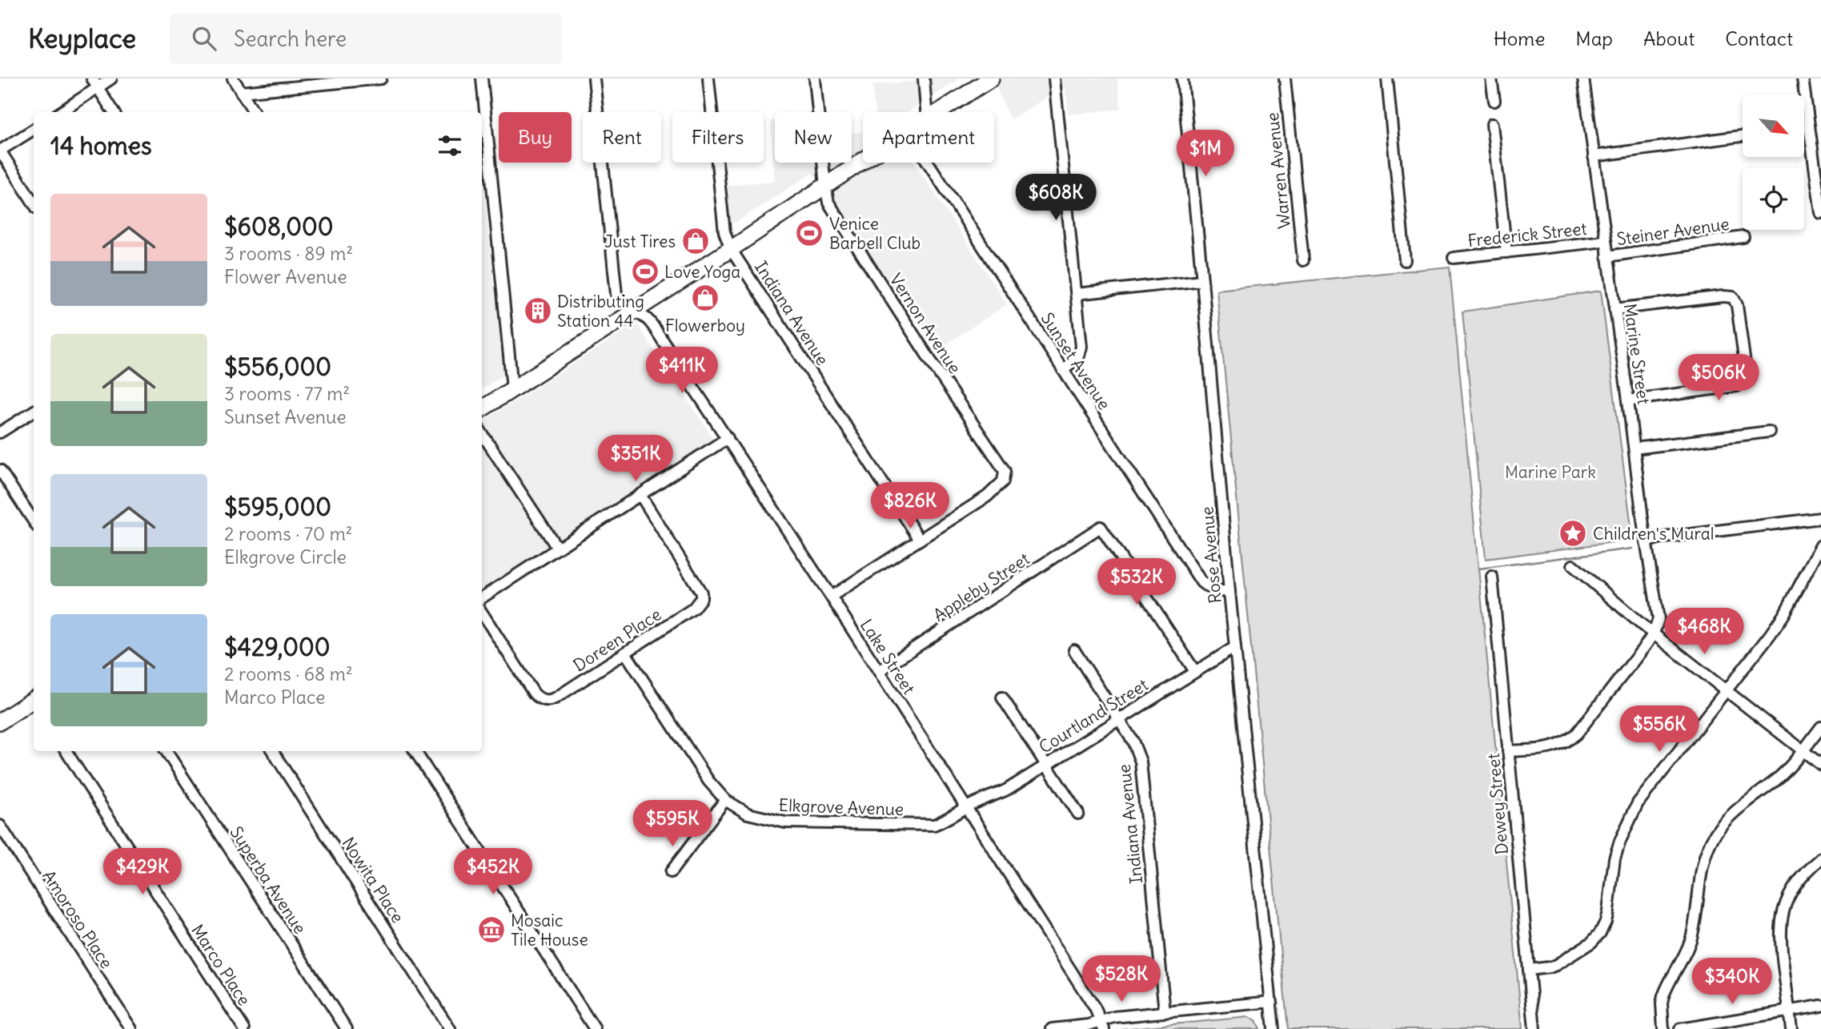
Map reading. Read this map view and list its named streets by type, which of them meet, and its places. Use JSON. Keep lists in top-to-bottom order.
{
  "streets": {
    "street": [
      "Warren Avenue",
      "Steiner Avenue",
      "Frederick Street",
      "Indiana Avenue",
      "Vernon Avenue",
      "Marine Street",
      "Sunset Avenue",
      "Rose Avenue",
      "Appleby Street",
      "Doreen Place",
      "Lake Street",
      "Courtland Street",
      "Dewey Street",
      "Elkgrove Avenue",
      "Superba Avenue",
      "Nowita Place",
      "Amoroso Place",
      "Marco Place"
    ]
  },
  "crossings": [
    ["Steiner Avenue", "Marine Street"],
    ["Frederick Street", "Marine Street"],
    ["Indiana Avenue", "Vernon Avenue"],
    ["Indiana Avenue", "Courtland Street"],
    ["Sunset Avenue", "Rose Avenue"],
    ["Rose Avenue", "Courtland Street"],
    ["Appleby Street", "Lake Street"],
    ["Appleby Street", "Courtland Street"],
    ["Doreen Place", "Elkgrove Avenue"],
    ["Lake Street", "Courtland Street"],
    ["Lake Street", "Elkgrove Avenue"],
    ["Courtland Street", "Elkgrove Avenue"]
  ],
  "parks": ["Marine Park"],
  "places": {
    "sports": ["Venice Barbell Club", "Love Yoga"],
    "shop": ["Just Tires", "Flowerboy"],
    "building": ["Distributing Station 44"],
    "place": ["Children's Mural"],
    "museum": ["Mosaic Tile House"]
  },
  "north": "bottom right",
  "page": {
    "header": "Keyplace",
    "search": "Search here",
    "nav": [
      "Home",
      "Map",
      "About",
      "Contact"
    ],
    "chip": [
      "Buy",
      "Rent",
      "Filters",
      "New",
      "Apartment"
    ],
    "heading": "14 homes",
    "price": [
      "$1M",
      "$608K",
      "$411K",
      "$506K",
      "$351K",
      "$826K",
      "$532K",
      "$468K",
      "$556K",
      "$595K",
      "$429K",
      "$452K",
      "$528K",
      "$340K"
    ],
    "list": [
      {
        "name": "$608,000",
        "note": "3 rooms · 89 m² · Flower Avenue"
      },
      {
        "name": "$556,000",
        "note": "3 rooms · 77 m² · Sunset Avenue"
      },
      {
        "name": "$595,000",
        "note": "2 rooms · 70 m² · Elkgrove Circle"
      },
      {
        "name": "$429,000",
        "note": "2 rooms · 68 m² · Marco Place"
      }
    ]
  }
}
